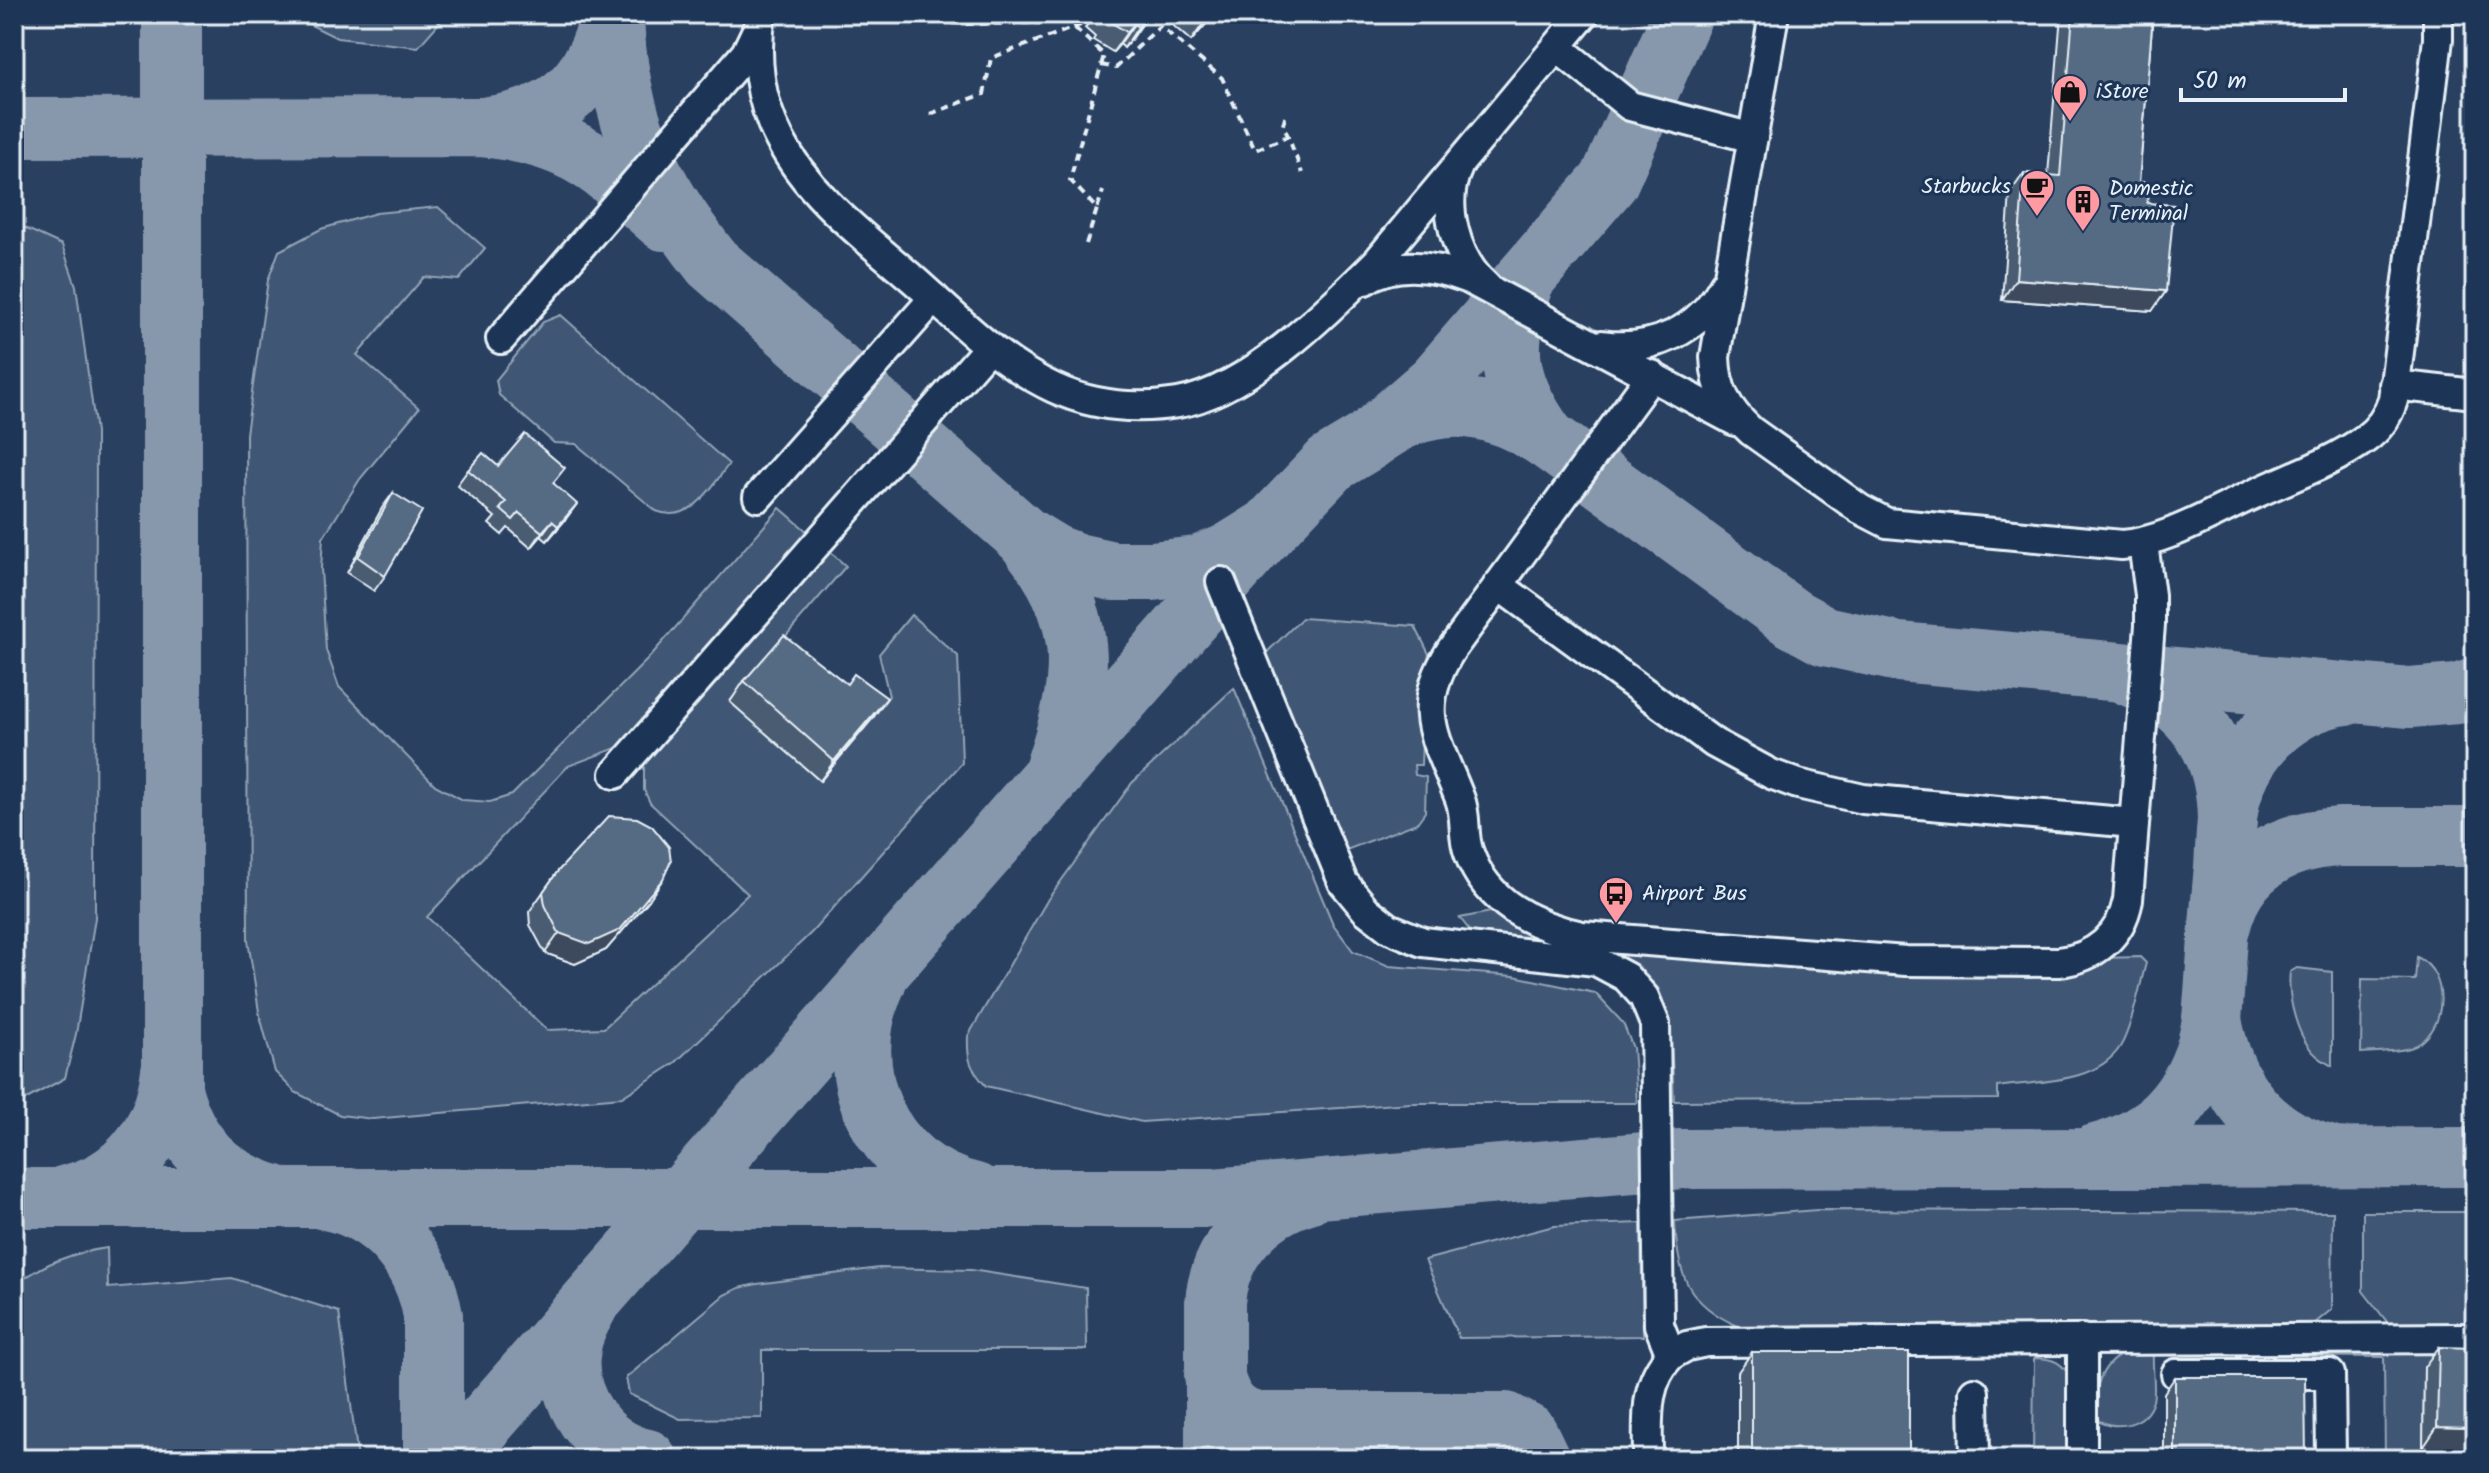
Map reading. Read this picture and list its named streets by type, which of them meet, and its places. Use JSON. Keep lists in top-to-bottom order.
{
  "places": {
    "shop": ["iStore"],
    "cafe": ["Starbucks"],
    "building": ["Domestic Terminal"],
    "bus stop": ["Airport Bus"]
  },
  "scale_bar": "50 m"
}
